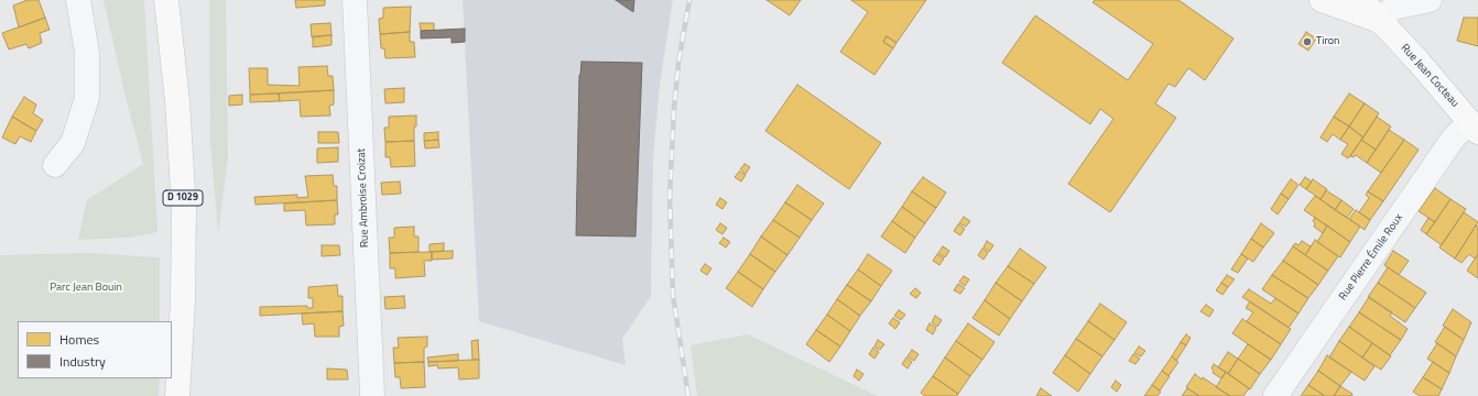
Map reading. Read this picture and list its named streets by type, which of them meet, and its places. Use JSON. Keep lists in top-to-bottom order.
{
  "streets": {
    "main road": ["Rue Jean Cocteau", "D 1029"],
    "street": ["Rue Ambroise Croizat", "Rue Pierre Émile Roux"]
  },
  "crossings": [
    ["Rue Jean Cocteau", "Rue Pierre Émile Roux"]
  ],
  "parks": ["Parc Jean Bouin"],
  "places": ["Tiron"],
  "legend": ["Homes", "Industry"]
}
